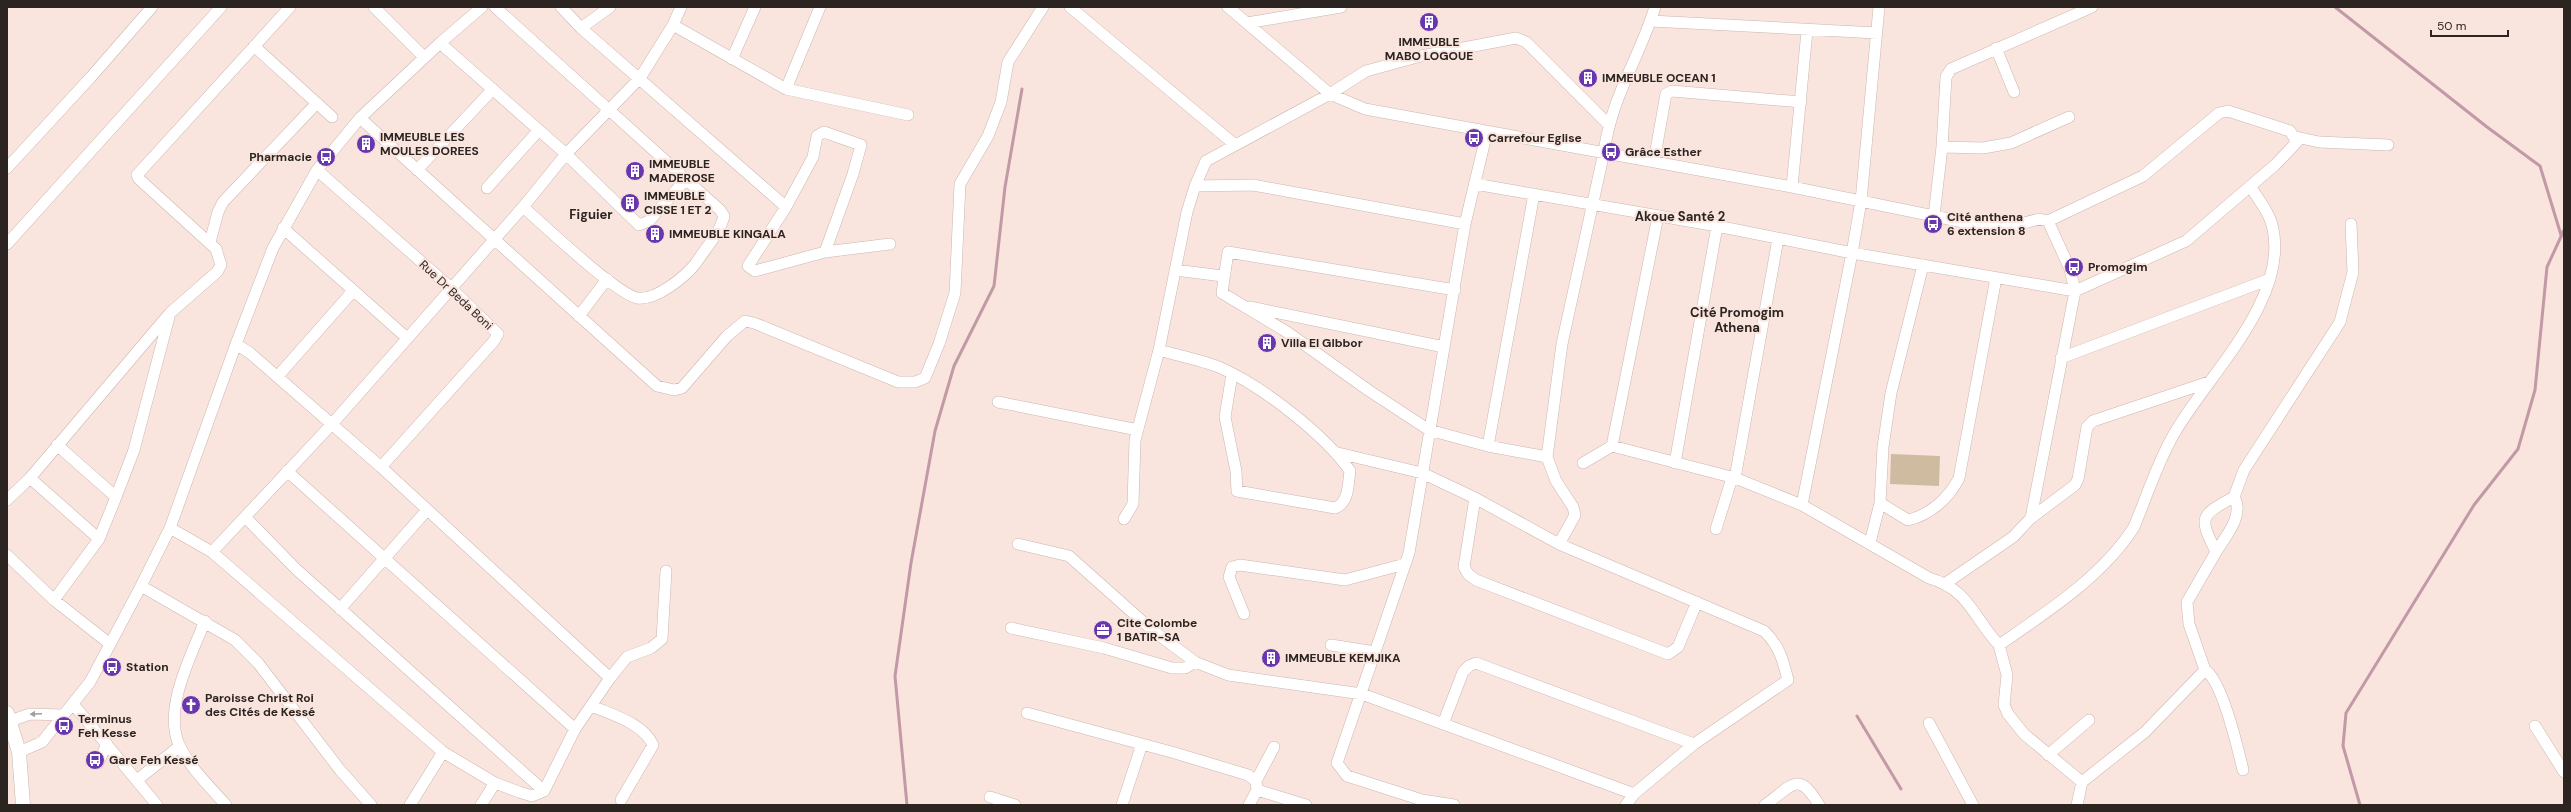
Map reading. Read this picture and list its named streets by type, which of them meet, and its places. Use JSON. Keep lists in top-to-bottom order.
{
  "streets": {
    "street": ["Rue Dr Beda Boni"]
  },
  "districts": ["Figuier", "Akoue Santé 2", "Cité Promogim Athena"],
  "places": {
    "building": [
      "IMMEUBLE MABO LOGOUE",
      "IMMEUBLE OCEAN 1",
      "IMMEUBLE LES MOULES DOREES",
      "IMMEUBLE MADEROSE",
      "IMMEUBLE CISSE 1 ET 2",
      "IMMEUBLE KINGALA",
      "Villa El GIbbor",
      "IMMEUBLE KEMJIKA"
    ],
    "bus stop": [
      "Carrefour Eglise",
      "Grâce Esther",
      "Pharmacie",
      "Cité anthena 6 extension 8",
      "Promogim",
      "Station",
      "Terminus Feh Kesse",
      "Gare Feh Kessé"
    ],
    "office": ["Cite Colombe 1 BATIR-SA"],
    "church": ["Paroisse Christ Roi des Cités de Kessé"]
  },
  "scale_bar": "50 m"
}
